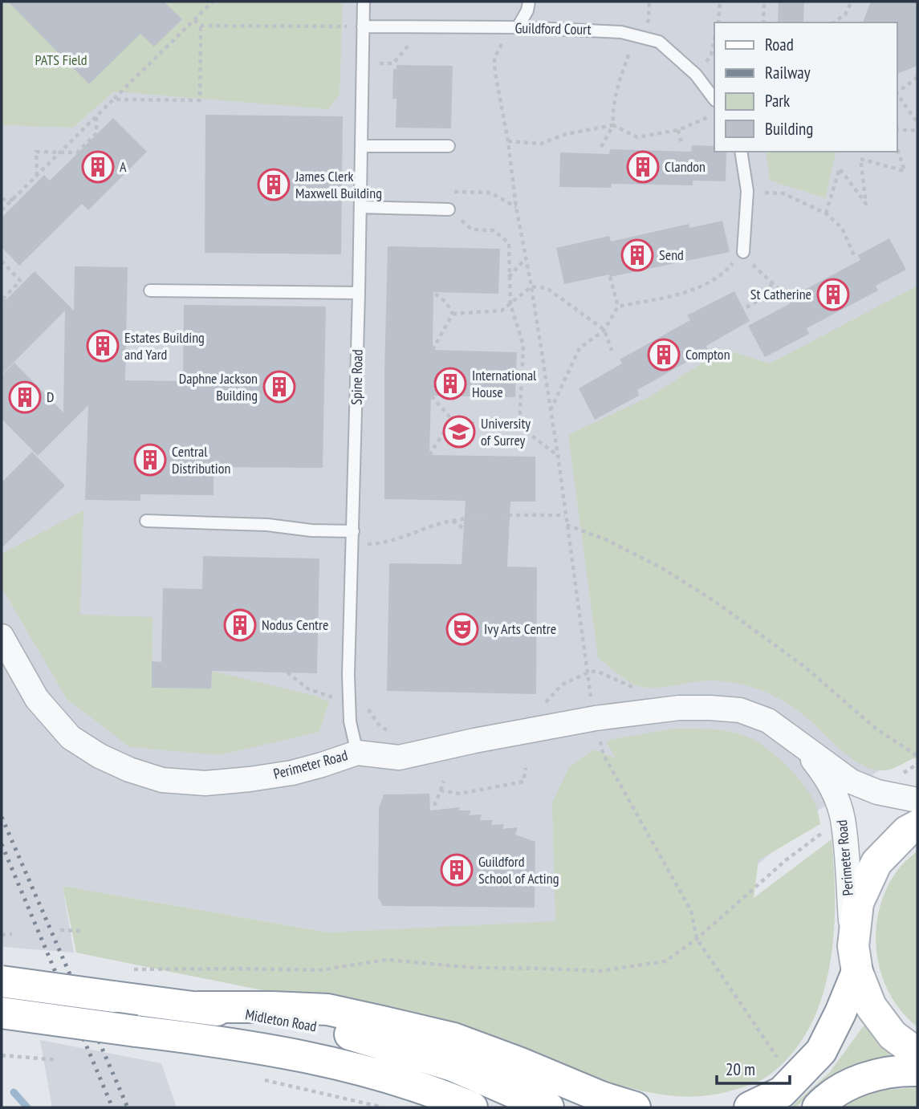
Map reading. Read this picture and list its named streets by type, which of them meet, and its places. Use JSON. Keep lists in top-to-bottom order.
{
  "streets": {
    "main road": ["Midleton Road"],
    "street": ["Perimeter Road"],
    "lane": ["Guildford Court", "Spine Road"]
  },
  "crossings": [
    ["Guildford Court", "Spine Road"],
    ["Spine Road", "Perimeter Road"]
  ],
  "parks": ["PATS Field"],
  "places": {
    "building": [
      "A",
      "Clandon",
      "James Clerk Maxwell Building",
      "Send",
      "St Catherine",
      "Estates Building and Yard",
      "Compton",
      "International House",
      "Daphne Jackson Building",
      "D",
      "Central Distribution",
      "Nodus Centre",
      "Guildford School of Acting"
    ],
    "school or university": ["University of Surrey"],
    "theatre": ["Ivy Arts Centre"]
  },
  "legend": [
    "Road",
    "Railway",
    "Park",
    "Building"
  ],
  "scale_bar": "20 m"
}
